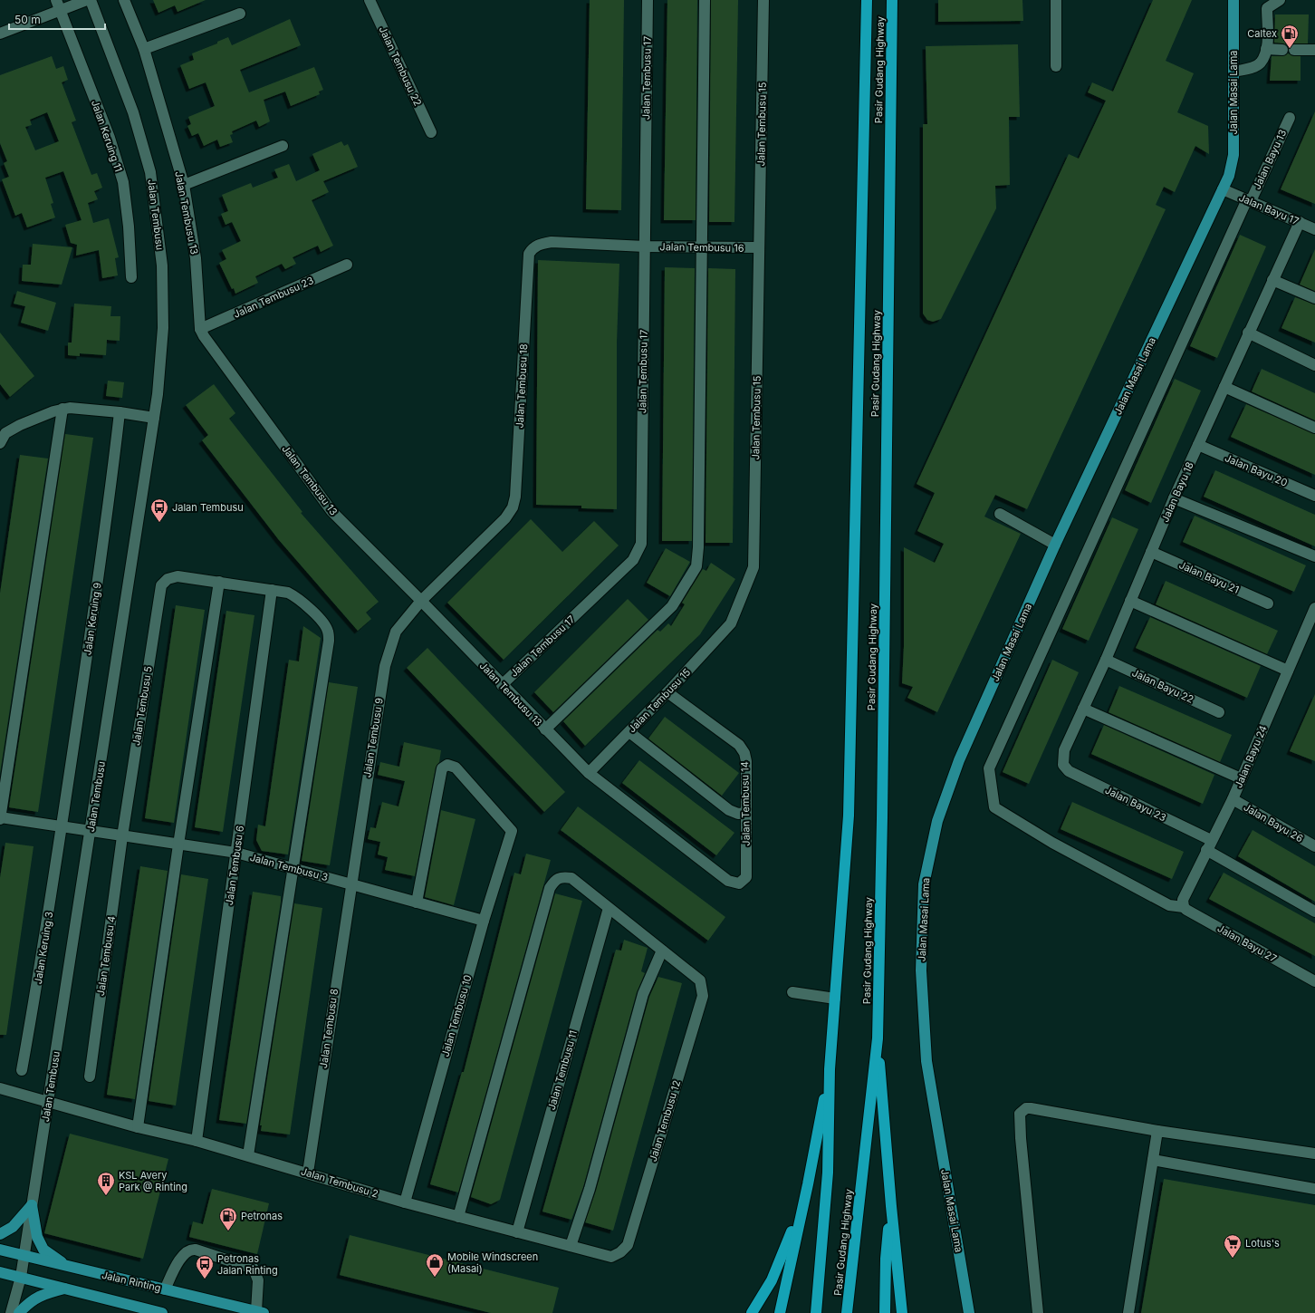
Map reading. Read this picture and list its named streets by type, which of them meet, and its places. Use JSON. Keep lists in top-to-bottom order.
{
  "streets": {
    "highway": ["Pasir Gudang Highway"],
    "main road": ["Jalan Masai Lama", "Jalan Rinting"],
    "street": [
      "Jalan Tembusu 22",
      "Jalan Tembusu 17",
      "Jalan Tembusu 15",
      "Jalan Keruing 11",
      "Jalan Bayu 13",
      "Jalan Bayu 17",
      "Jalan Tembusu 13",
      "Jalan Tembusu",
      "Jalan Tembusu 16",
      "Jalan Tembusu 23",
      "Jalan Tembusu 18",
      "Jalan Bayu 20",
      "Jalan Bayu 18",
      "Jalan Bayu 21",
      "Jalan Keruing 9",
      "Jalan Bayu 22",
      "Jalan Tembusu 5",
      "Jalan Tembusu 9",
      "Jalan Bayu 24",
      "Jalan Tembusu 14",
      "Jalan Bayu 23",
      "Jalan Bayu 26",
      "Jalan Tembusu 6",
      "Jalan Tembusu 3",
      "Jalan Bayu 27",
      "Jalan Keruing 3",
      "Jalan Tembusu 4",
      "Jalan Tembusu 10",
      "Jalan Tembusu 8",
      "Jalan Tembusu 11",
      "Jalan Tembusu 12",
      "Jalan Tembusu 2"
    ]
  },
  "crossings": [
    ["Jalan Tembusu 17", "Jalan Tembusu 13"],
    ["Jalan Tembusu 17", "Jalan Tembusu 16"],
    ["Jalan Tembusu 17", "Jalan Tembusu 18"],
    ["Jalan Masai Lama", "Jalan Bayu 17"],
    ["Jalan Tembusu 15", "Jalan Tembusu 13"],
    ["Jalan Tembusu 15", "Jalan Tembusu 16"],
    ["Jalan Tembusu 15", "Jalan Tembusu 14"],
    ["Jalan Bayu 13", "Jalan Bayu 17"],
    ["Jalan Bayu 13", "Jalan Bayu 24"],
    ["Jalan Bayu 13", "Jalan Bayu 27"],
    ["Jalan Bayu 17", "Jalan Bayu 18"],
    ["Jalan Tembusu 13", "Jalan Tembusu 23"],
    ["Jalan Tembusu 13", "Jalan Tembusu 18"],
    ["Jalan Tembusu 13", "Jalan Tembusu 9"],
    ["Jalan Tembusu 13", "Jalan Tembusu 14"],
    ["Jalan Tembusu", "Jalan Tembusu 3"],
    ["Jalan Tembusu", "Jalan Tembusu 2"],
    ["Jalan Tembusu", "Jalan Rinting"],
    ["Jalan Tembusu 16", "Jalan Tembusu 18"],
    ["Jalan Tembusu 18", "Jalan Tembusu 9"],
    ["Jalan Bayu 20", "Jalan Bayu 18"],
    ["Jalan Bayu 18", "Jalan Bayu 21"],
    ["Jalan Bayu 18", "Jalan Bayu 22"],
    ["Jalan Bayu 18", "Jalan Bayu 23"],
    ["Jalan Keruing 9", "Jalan Tembusu 3"],
    ["Jalan Keruing 9", "Jalan Keruing 3"],
    ["Jalan Tembusu 5", "Jalan Tembusu 3"],
    ["Jalan Tembusu 5", "Jalan Tembusu 4"],
    ["Jalan Tembusu 9", "Jalan Tembusu 3"],
    ["Jalan Tembusu 9", "Jalan Tembusu 8"],
    ["Jalan Bayu 24", "Jalan Bayu 23"],
    ["Jalan Bayu 24", "Jalan Bayu 26"],
    ["Jalan Bayu 24", "Jalan Bayu 27"],
    ["Jalan Tembusu 6", "Jalan Tembusu 3"],
    ["Jalan Tembusu 6", "Jalan Tembusu 2"],
    ["Jalan Tembusu 3", "Jalan Keruing 3"],
    ["Jalan Tembusu 3", "Jalan Tembusu 4"],
    ["Jalan Tembusu 3", "Jalan Tembusu 10"],
    ["Jalan Tembusu 3", "Jalan Tembusu 8"],
    ["Jalan Tembusu 10", "Jalan Tembusu 2"],
    ["Jalan Tembusu 8", "Jalan Tembusu 2"],
    ["Jalan Tembusu 11", "Jalan Tembusu 2"],
    ["Jalan Tembusu 12", "Jalan Tembusu 2"]
  ],
  "places": {
    "fuel station": ["Caltex", "Petronas"],
    "bus stop": ["Jalan Tembusu", "Petronas Jalan Rinting"],
    "building": ["KSL Avery Park @ Rinting"],
    "supermarket": ["Lotus's"],
    "shop": ["Mobile Windscreen (Masai)"]
  },
  "scale_bar": "50 m"
}
